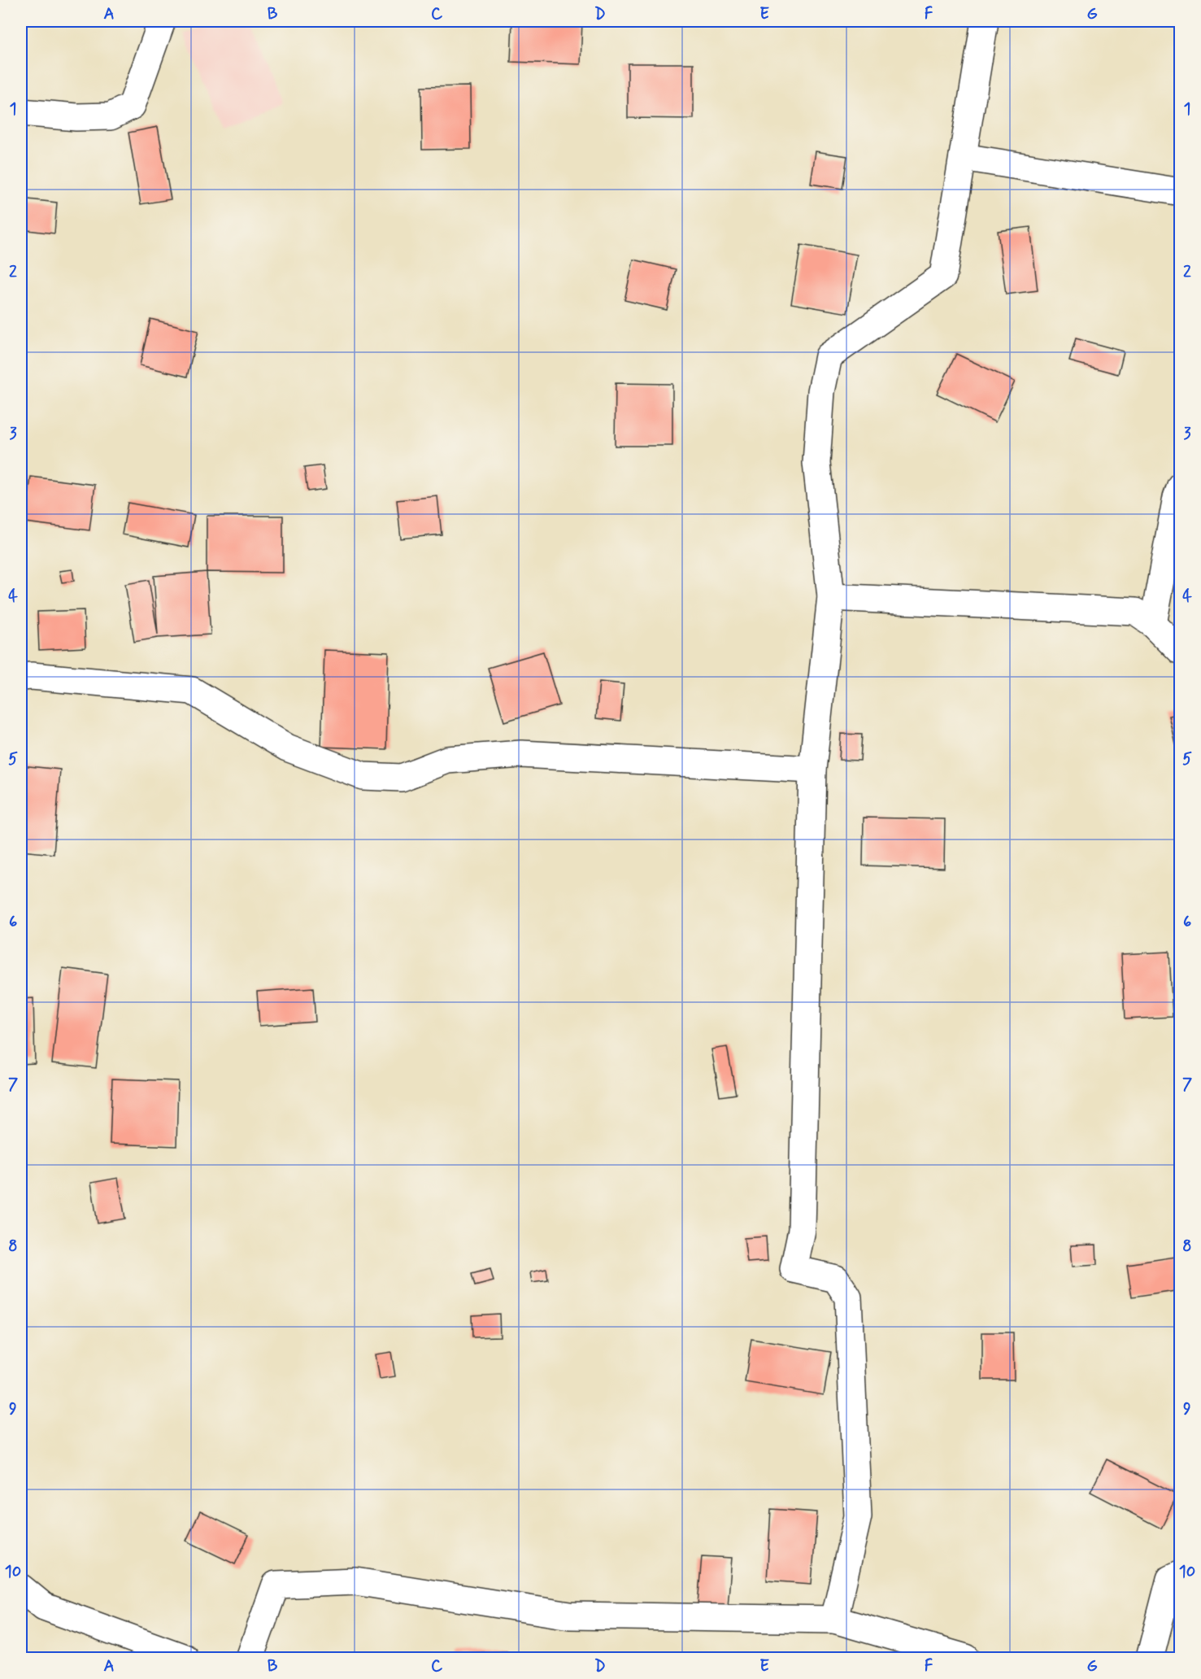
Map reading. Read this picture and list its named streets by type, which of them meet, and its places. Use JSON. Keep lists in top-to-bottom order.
{
  "grid": {
    "columns": [
      "A",
      "B",
      "C",
      "D",
      "E",
      "F",
      "G"
    ],
    "rows": [
      "1",
      "2",
      "3",
      "4",
      "5",
      "6",
      "7",
      "8",
      "9",
      "10"
    ]
  }
}
